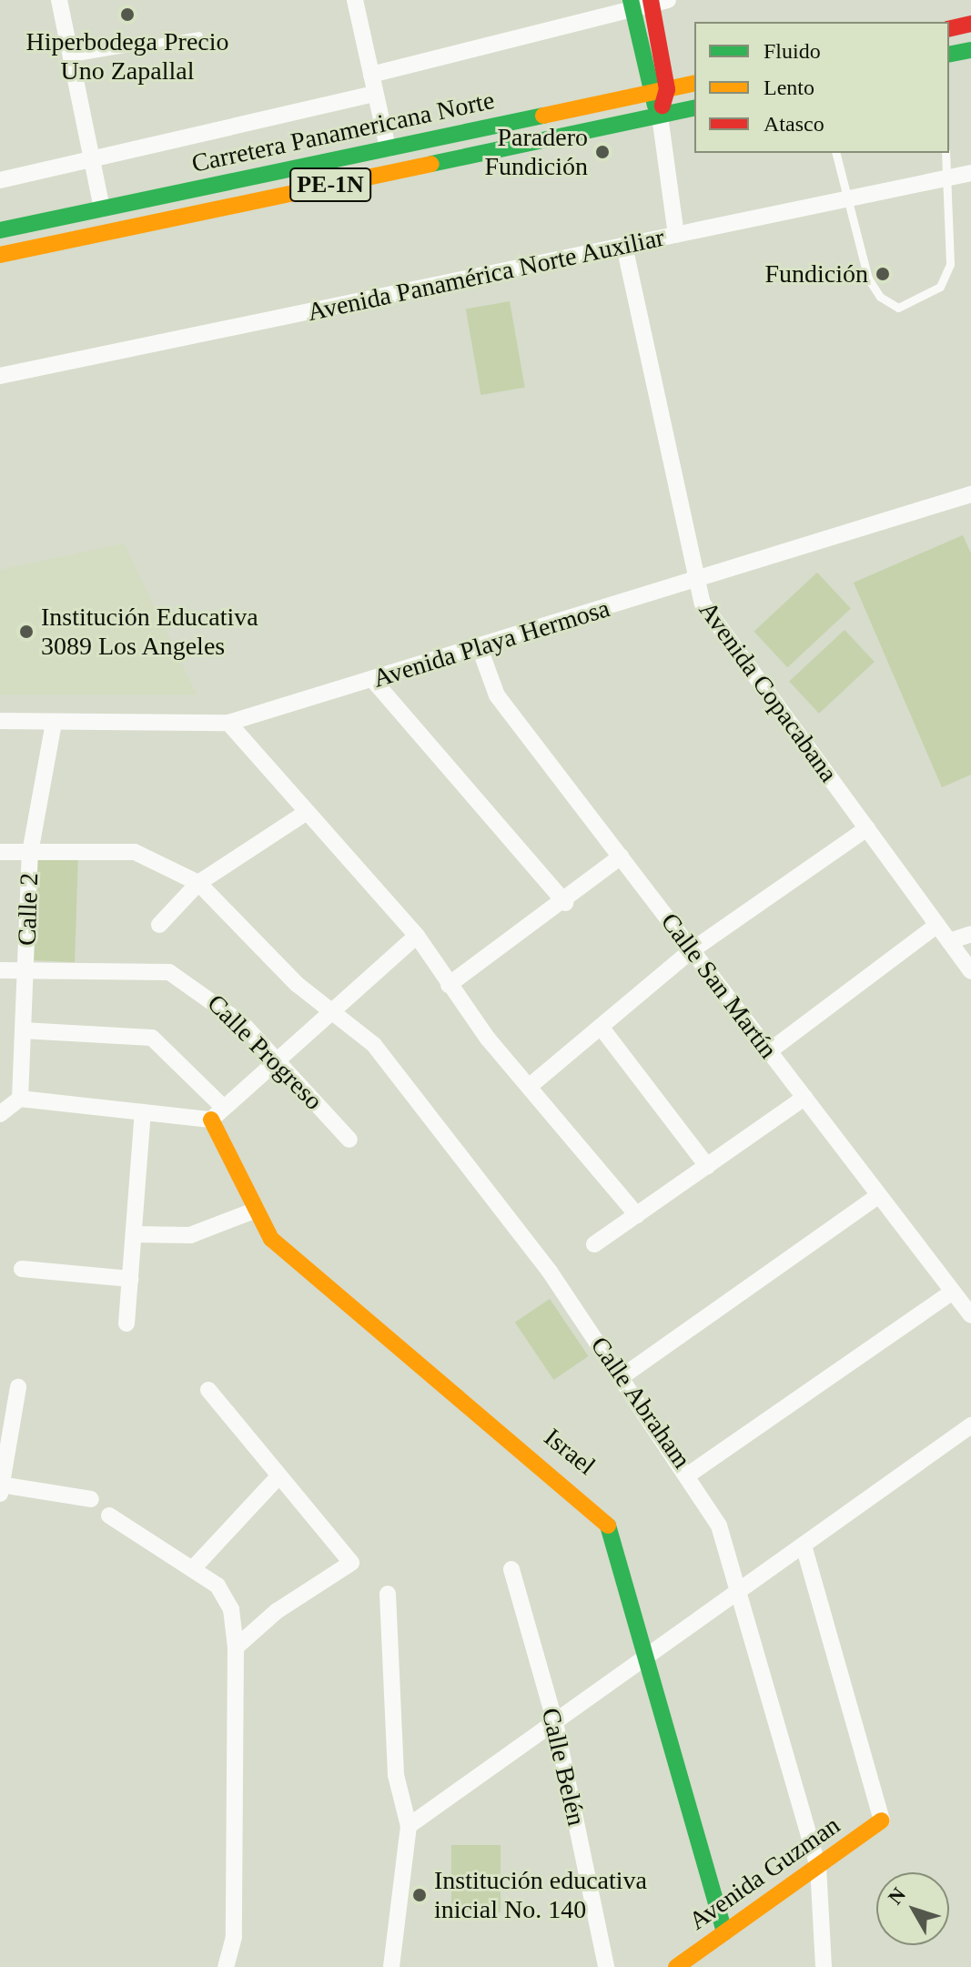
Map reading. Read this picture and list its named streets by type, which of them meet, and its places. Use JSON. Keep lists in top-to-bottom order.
{
  "streets": {
    "main road": [
      "Carretera Panamericana Norte",
      "PE-1N",
      "Israel",
      "Avenida Guzman"
    ],
    "street": [
      "Avenida Panamérica Norte Auxiliar",
      "Avenida Playa Hermosa",
      "Avenida Copacabana",
      "Calle 2",
      "Calle San Martín",
      "Calle Progreso",
      "Calle Abraham",
      "Calle Belén"
    ]
  },
  "crossings": [
    ["Avenida Panamérica Norte Auxiliar", "Avenida Copacabana"],
    ["Avenida Playa Hermosa", "Avenida Copacabana"],
    ["Avenida Playa Hermosa", "Calle 2"],
    ["Avenida Playa Hermosa", "Calle San Martín"],
    ["Calle 2", "Calle Progreso"],
    ["Calle 2", "Calle Abraham"],
    ["Calle Abraham", "Avenida Guzman"],
    ["Israel", "Avenida Guzman"]
  ],
  "places": [
    "Hiperbodega Precio Uno Zapallal",
    "Paradero Fundición",
    "Fundición",
    "Institución Educativa 3089 Los Angeles",
    "Institución educativa inicial No. 140"
  ],
  "legend": ["Fluido", "Lento", "Atasco"],
  "north": "top left"
}
